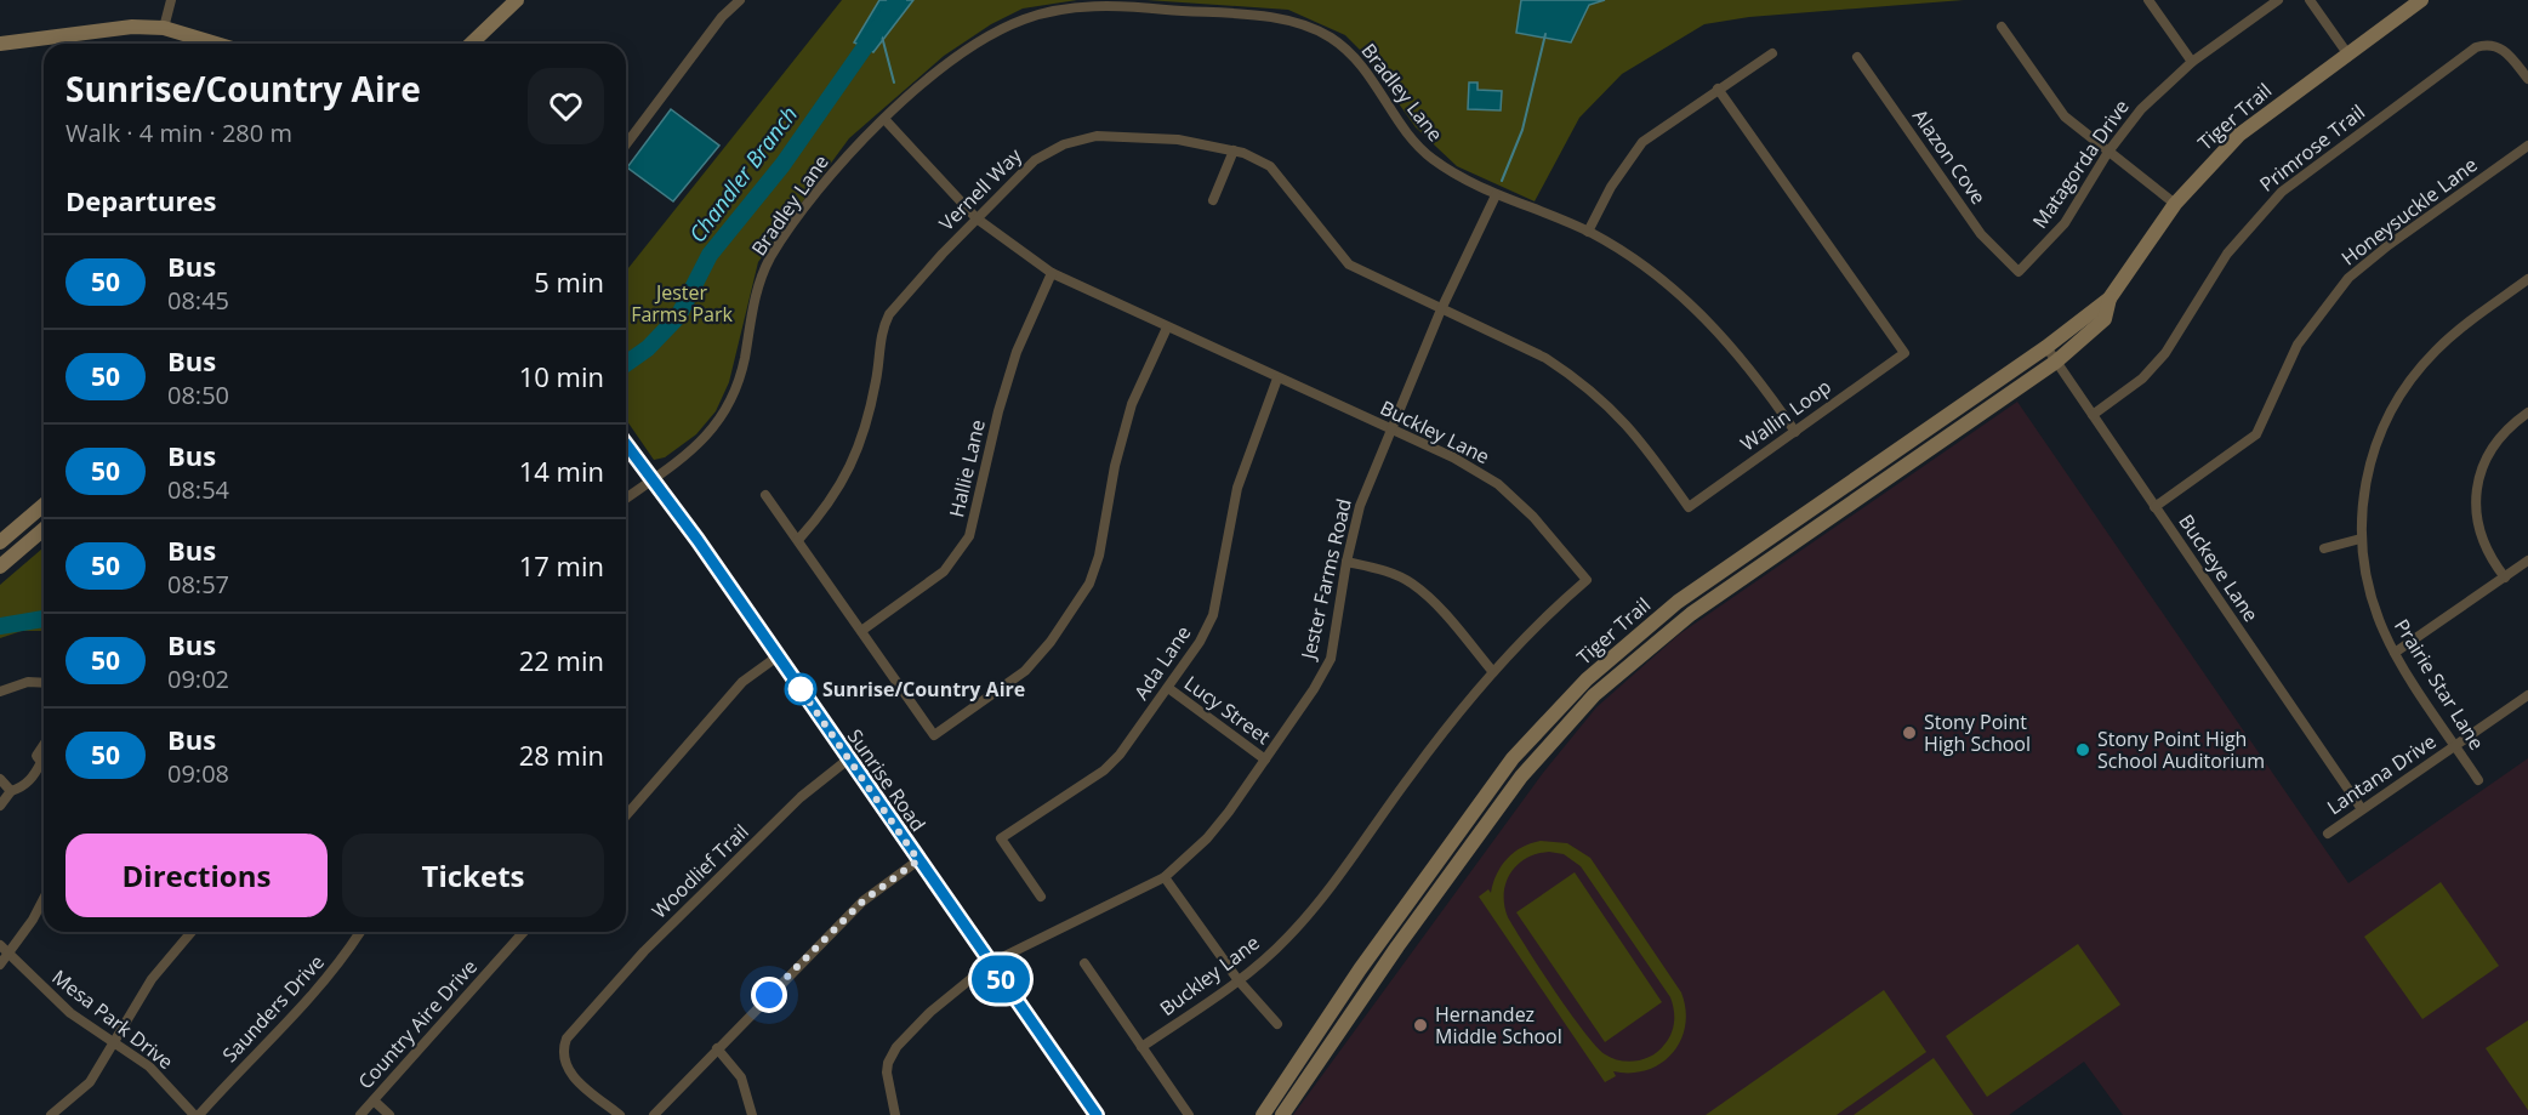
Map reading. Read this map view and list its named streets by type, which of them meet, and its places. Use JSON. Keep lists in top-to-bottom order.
{
  "streets": {
    "street": [
      "Bradley Lane",
      "Tiger Trail",
      "Primrose Trail",
      "Alazon Cove",
      "Matagorda Drive",
      "Vernell Way",
      "Honeysuckle Lane",
      "Wallin Loop",
      "Buckley Lane",
      "Hallie Lane",
      "Buckeye Lane",
      "Jester Farms Road",
      "Ada Lane",
      "Prairie Star Lane",
      "Lucy Street",
      "Lantana Drive",
      "Sunrise Road",
      "Woodlief Trail",
      "Saunders Drive",
      "Mesa Park Drive",
      "Country Aire Drive"
    ]
  },
  "crossings": [
    ["Bradley Lane", "Wallin Loop"],
    ["Bradley Lane", "Buckley Lane"],
    ["Bradley Lane", "Jester Farms Road"],
    ["Bradley Lane", "Sunrise Road"],
    ["Tiger Trail", "Buckeye Lane"],
    ["Primrose Trail", "Buckeye Lane"],
    ["Alazon Cove", "Matagorda Drive"],
    ["Vernell Way", "Wallin Loop"],
    ["Vernell Way", "Buckley Lane"],
    ["Vernell Way", "Jester Farms Road"],
    ["Honeysuckle Lane", "Buckeye Lane"],
    ["Wallin Loop", "Jester Farms Road"],
    ["Buckley Lane", "Hallie Lane"],
    ["Buckley Lane", "Jester Farms Road"],
    ["Buckley Lane", "Ada Lane"],
    ["Buckeye Lane", "Lantana Drive"],
    ["Jester Farms Road", "Lucy Street"],
    ["Jester Farms Road", "Sunrise Road"],
    ["Ada Lane", "Lucy Street"],
    ["Prairie Star Lane", "Lantana Drive"],
    ["Sunrise Road", "Woodlief Trail"],
    ["Saunders Drive", "Mesa Park Drive"]
  ],
  "water": ["Chandler Branch"],
  "parks": ["Jester Farms Park"],
  "places": [
    "Sunrise/Country Aire",
    "Stony Point High School",
    "Stony Point High School Auditorium",
    "Hernandez Middle School"
  ],
  "lines": ["bus line 50"],
  "page": {
    "on_map": "50",
    "heading": [
      ["Sunrise/Country Aire", "Walk · 4 min · 280 m"],
      "Departures"
    ],
    "list": [
      {
        "mark": "50",
        "name": "Bus",
        "note": "08:45",
        "value": "5 min"
      },
      {
        "mark": "50",
        "name": "Bus",
        "note": "08:50",
        "value": "10 min"
      },
      {
        "mark": "50",
        "name": "Bus",
        "note": "08:54",
        "value": "14 min"
      },
      {
        "mark": "50",
        "name": "Bus",
        "note": "08:57",
        "value": "17 min"
      },
      {
        "mark": "50",
        "name": "Bus",
        "note": "09:02",
        "value": "22 min"
      },
      {
        "mark": "50",
        "name": "Bus",
        "note": "09:08",
        "value": "28 min"
      }
    ],
    "buttons": ["Directions", "Tickets"]
  }
}
